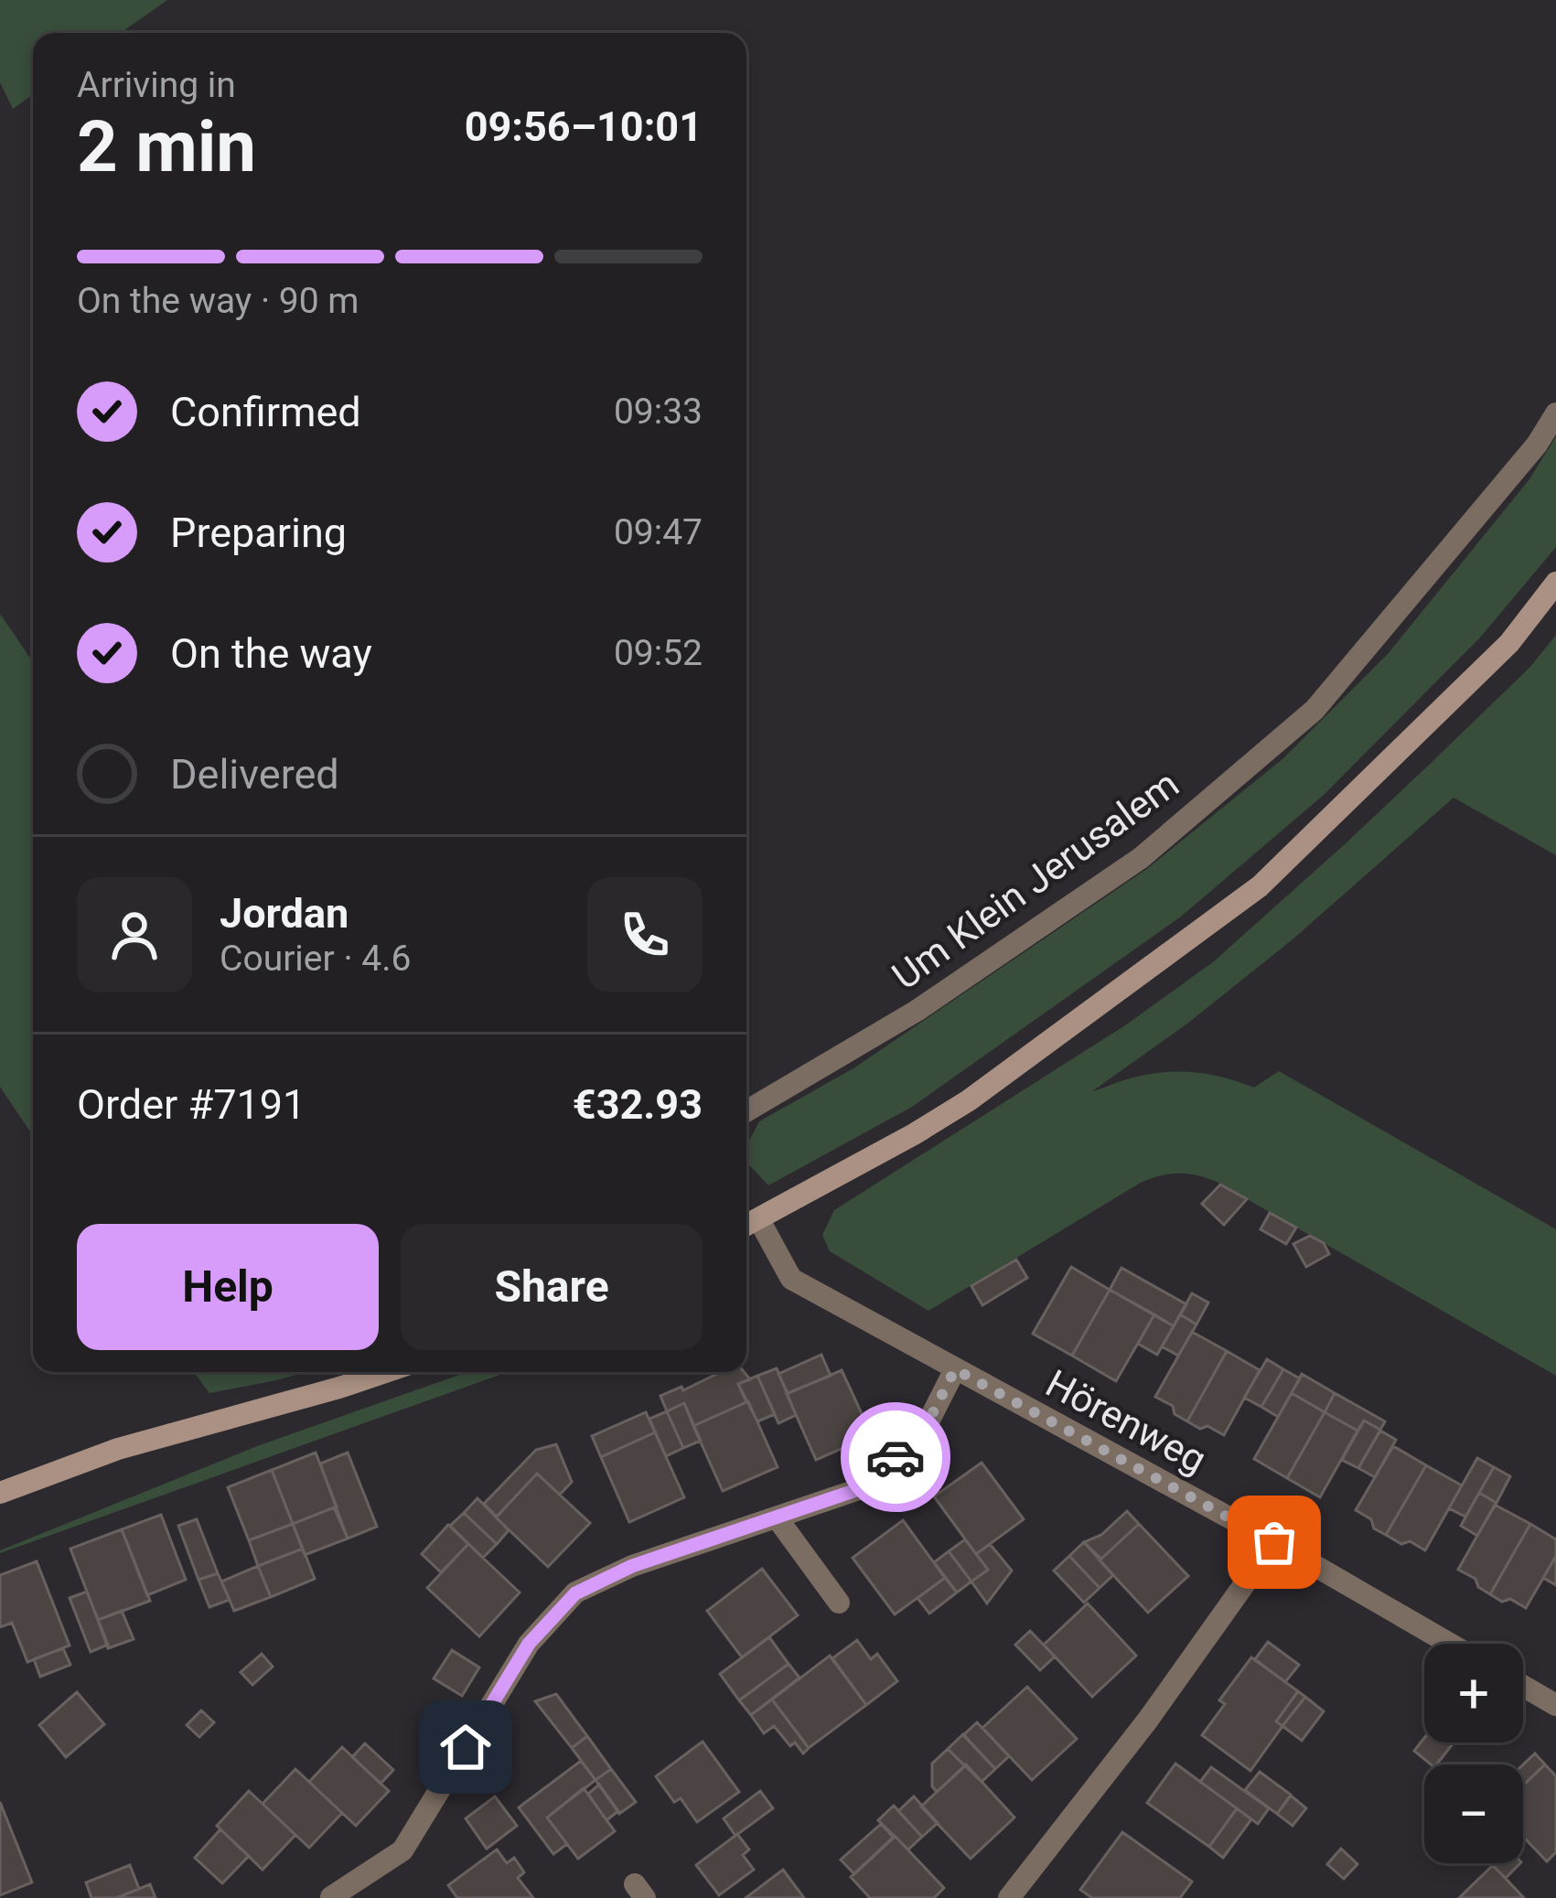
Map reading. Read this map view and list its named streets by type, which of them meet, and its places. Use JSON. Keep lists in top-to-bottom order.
{
  "streets": {
    "street": ["Um Klein Jerusalem", "Hörenweg"]
  },
  "page": {
    "heading": ["2 min", "Arriving in", "09:56–10:01"],
    "panel": [
      "Jordan",
      "Courier · 4.6",
      "Order #7191",
      "€32.93"
    ],
    "bar": "On the way · 90 m",
    "list": [
      ["Confirmed", "09:33"],
      ["Preparing", "09:47"],
      ["On the way", "09:52"],
      "Delivered"
    ],
    "buttons": ["Help", "Share"],
    "map_buttons": ["+", "−"]
  }
}
